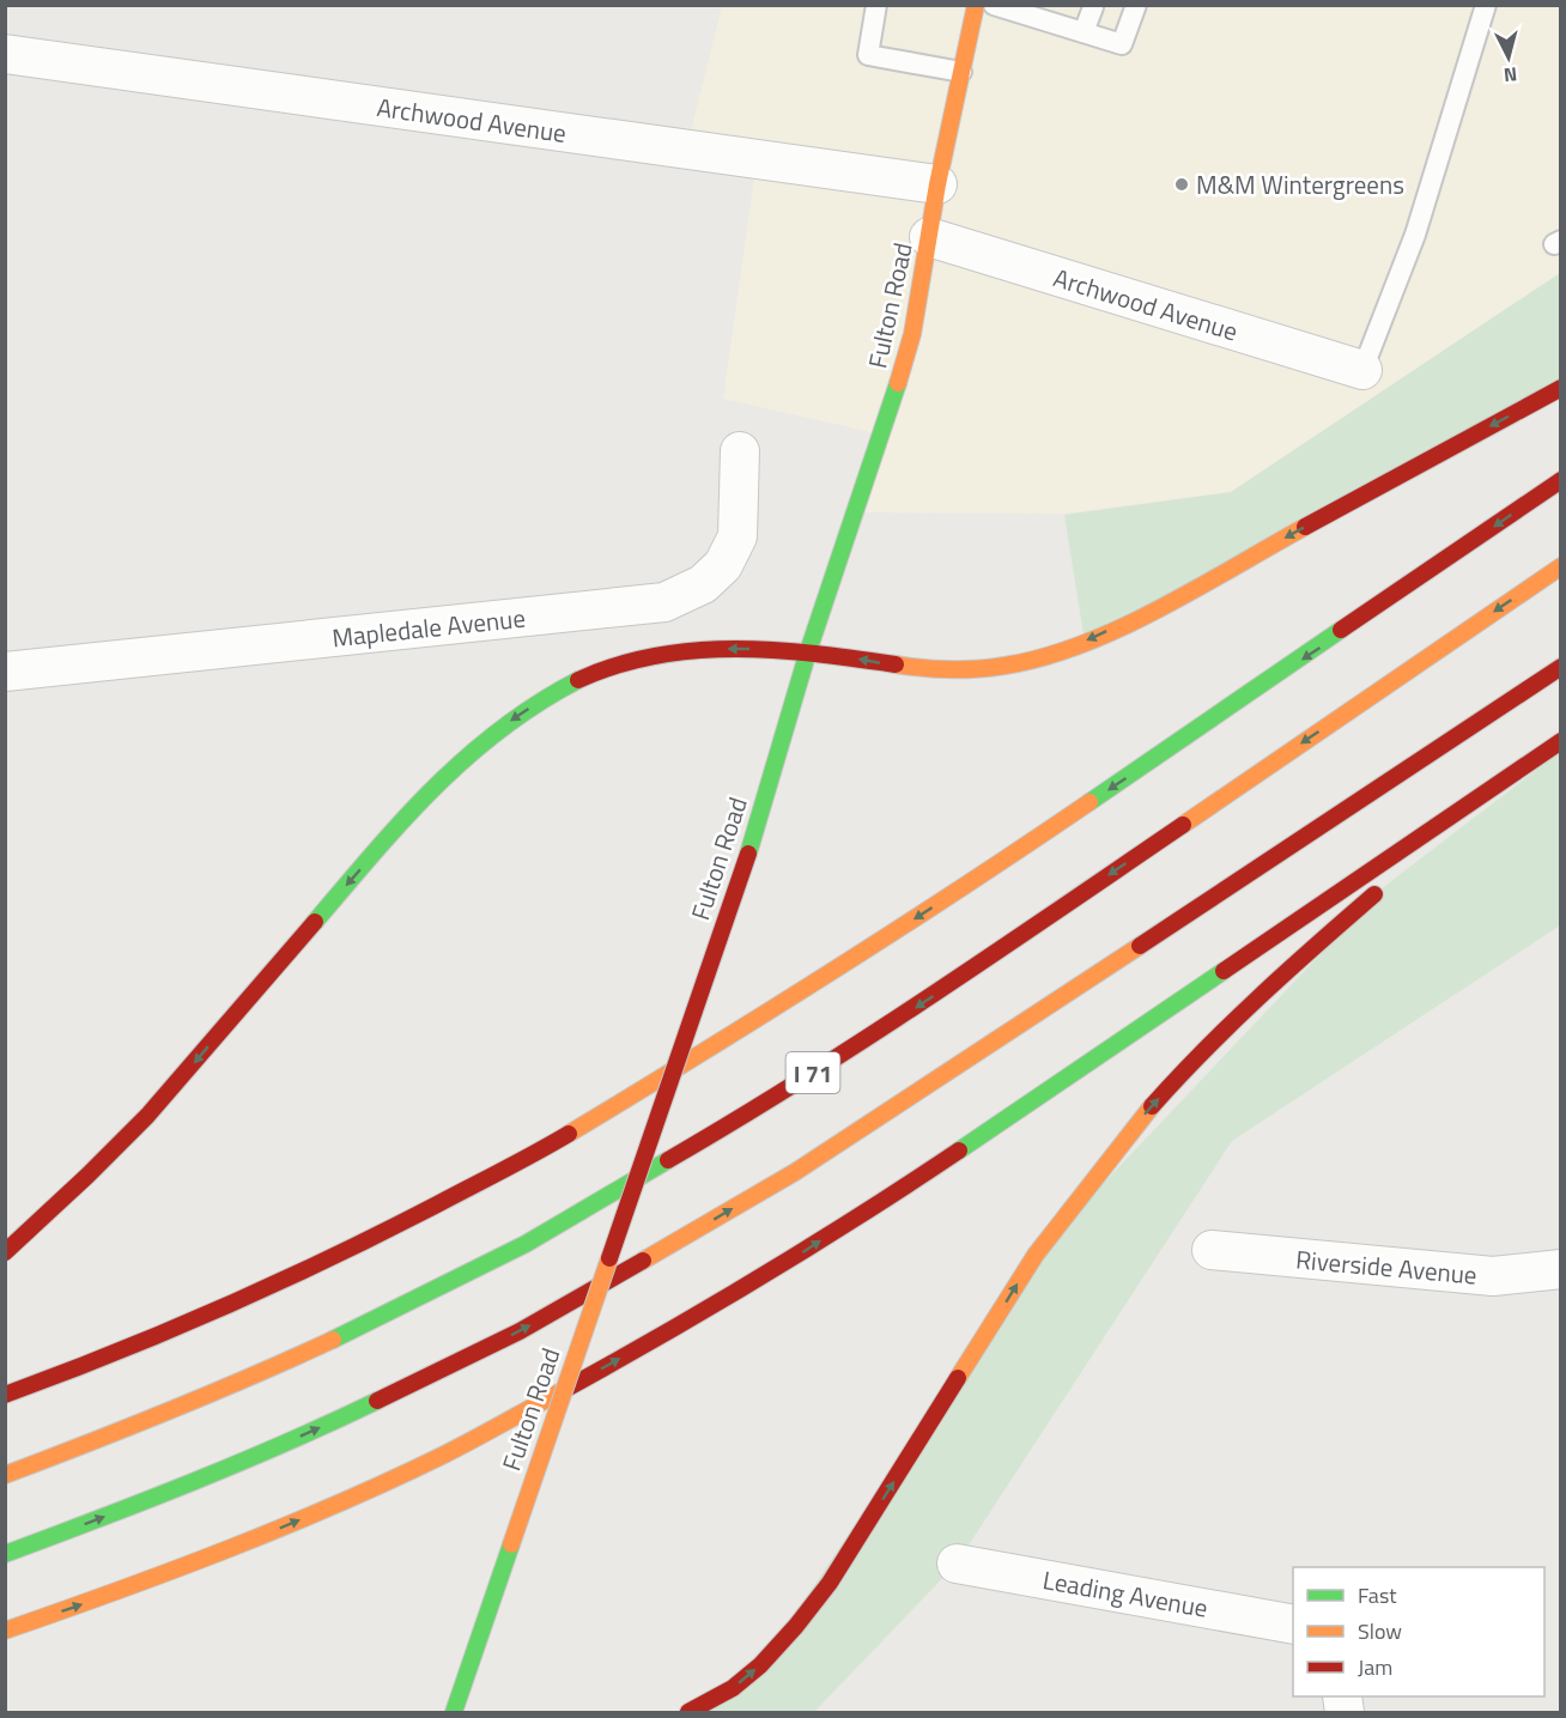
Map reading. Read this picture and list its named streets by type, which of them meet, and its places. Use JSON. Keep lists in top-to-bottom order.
{
  "streets": {
    "main road": ["Fulton Road", "I 71"],
    "street": [
      "Archwood Avenue",
      "Mapledale Avenue",
      "Riverside Avenue",
      "Leading Avenue"
    ]
  },
  "crossings": [
    ["Archwood Avenue", "Fulton Road"]
  ],
  "places": ["M&M Wintergreens"],
  "legend": ["Fast", "Slow", "Jam"],
  "north": "bottom"
}
